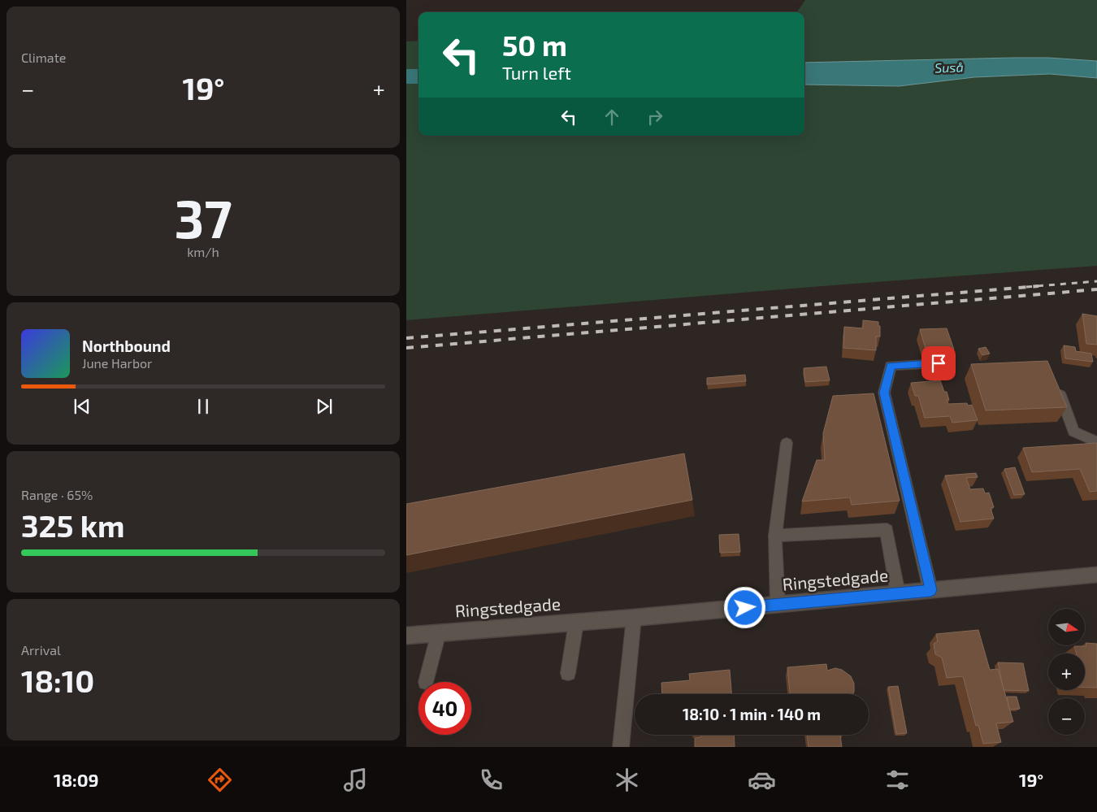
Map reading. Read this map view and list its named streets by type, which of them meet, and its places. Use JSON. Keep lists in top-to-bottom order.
{
  "streets": {
    "street": ["Ringstedgade"]
  },
  "water": ["Suså"],
  "north": "right",
  "page": {
    "tile": [
      "Climate",
      ["37", "km/h"],
      ["Range · 65%", "325 km"],
      ["Arrival", "18:10"]
    ],
    "turn": ["50 m", "Turn left"],
    "heat": ["−", "19°", "+"],
    "song": ["Northbound", "June Harbor"],
    "map_buttons": ["+", "−"],
    "limit": "40",
    "trip": "18:10 · 1 min · 140 m",
    "tabs": ["18:09", "19°"]
  }
}
